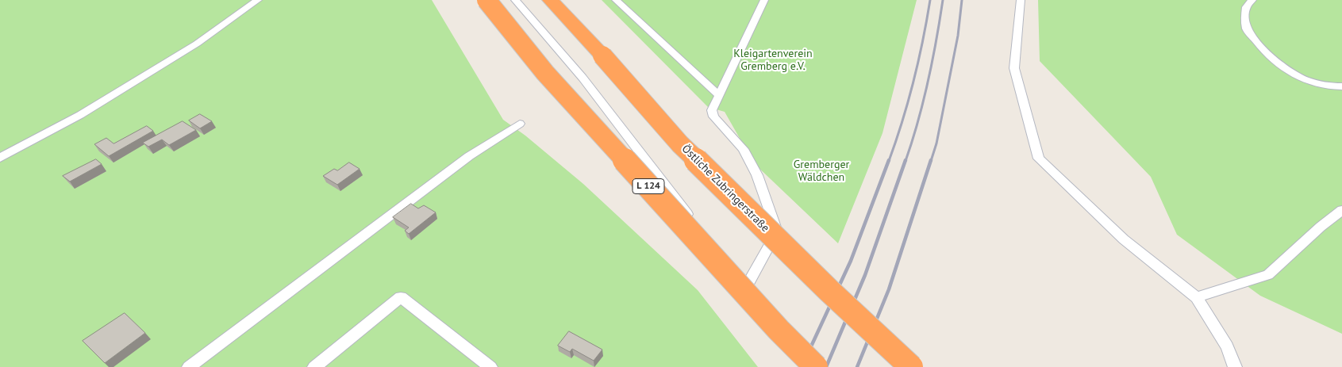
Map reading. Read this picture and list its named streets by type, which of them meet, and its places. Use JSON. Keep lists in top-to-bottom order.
{
  "streets": {
    "highway": ["L 124", "Östliche Zubringerstraße"]
  },
  "parks": ["Kleigartenverein Gremberg e.V.", "Gremberger Wäldchen"]
}
